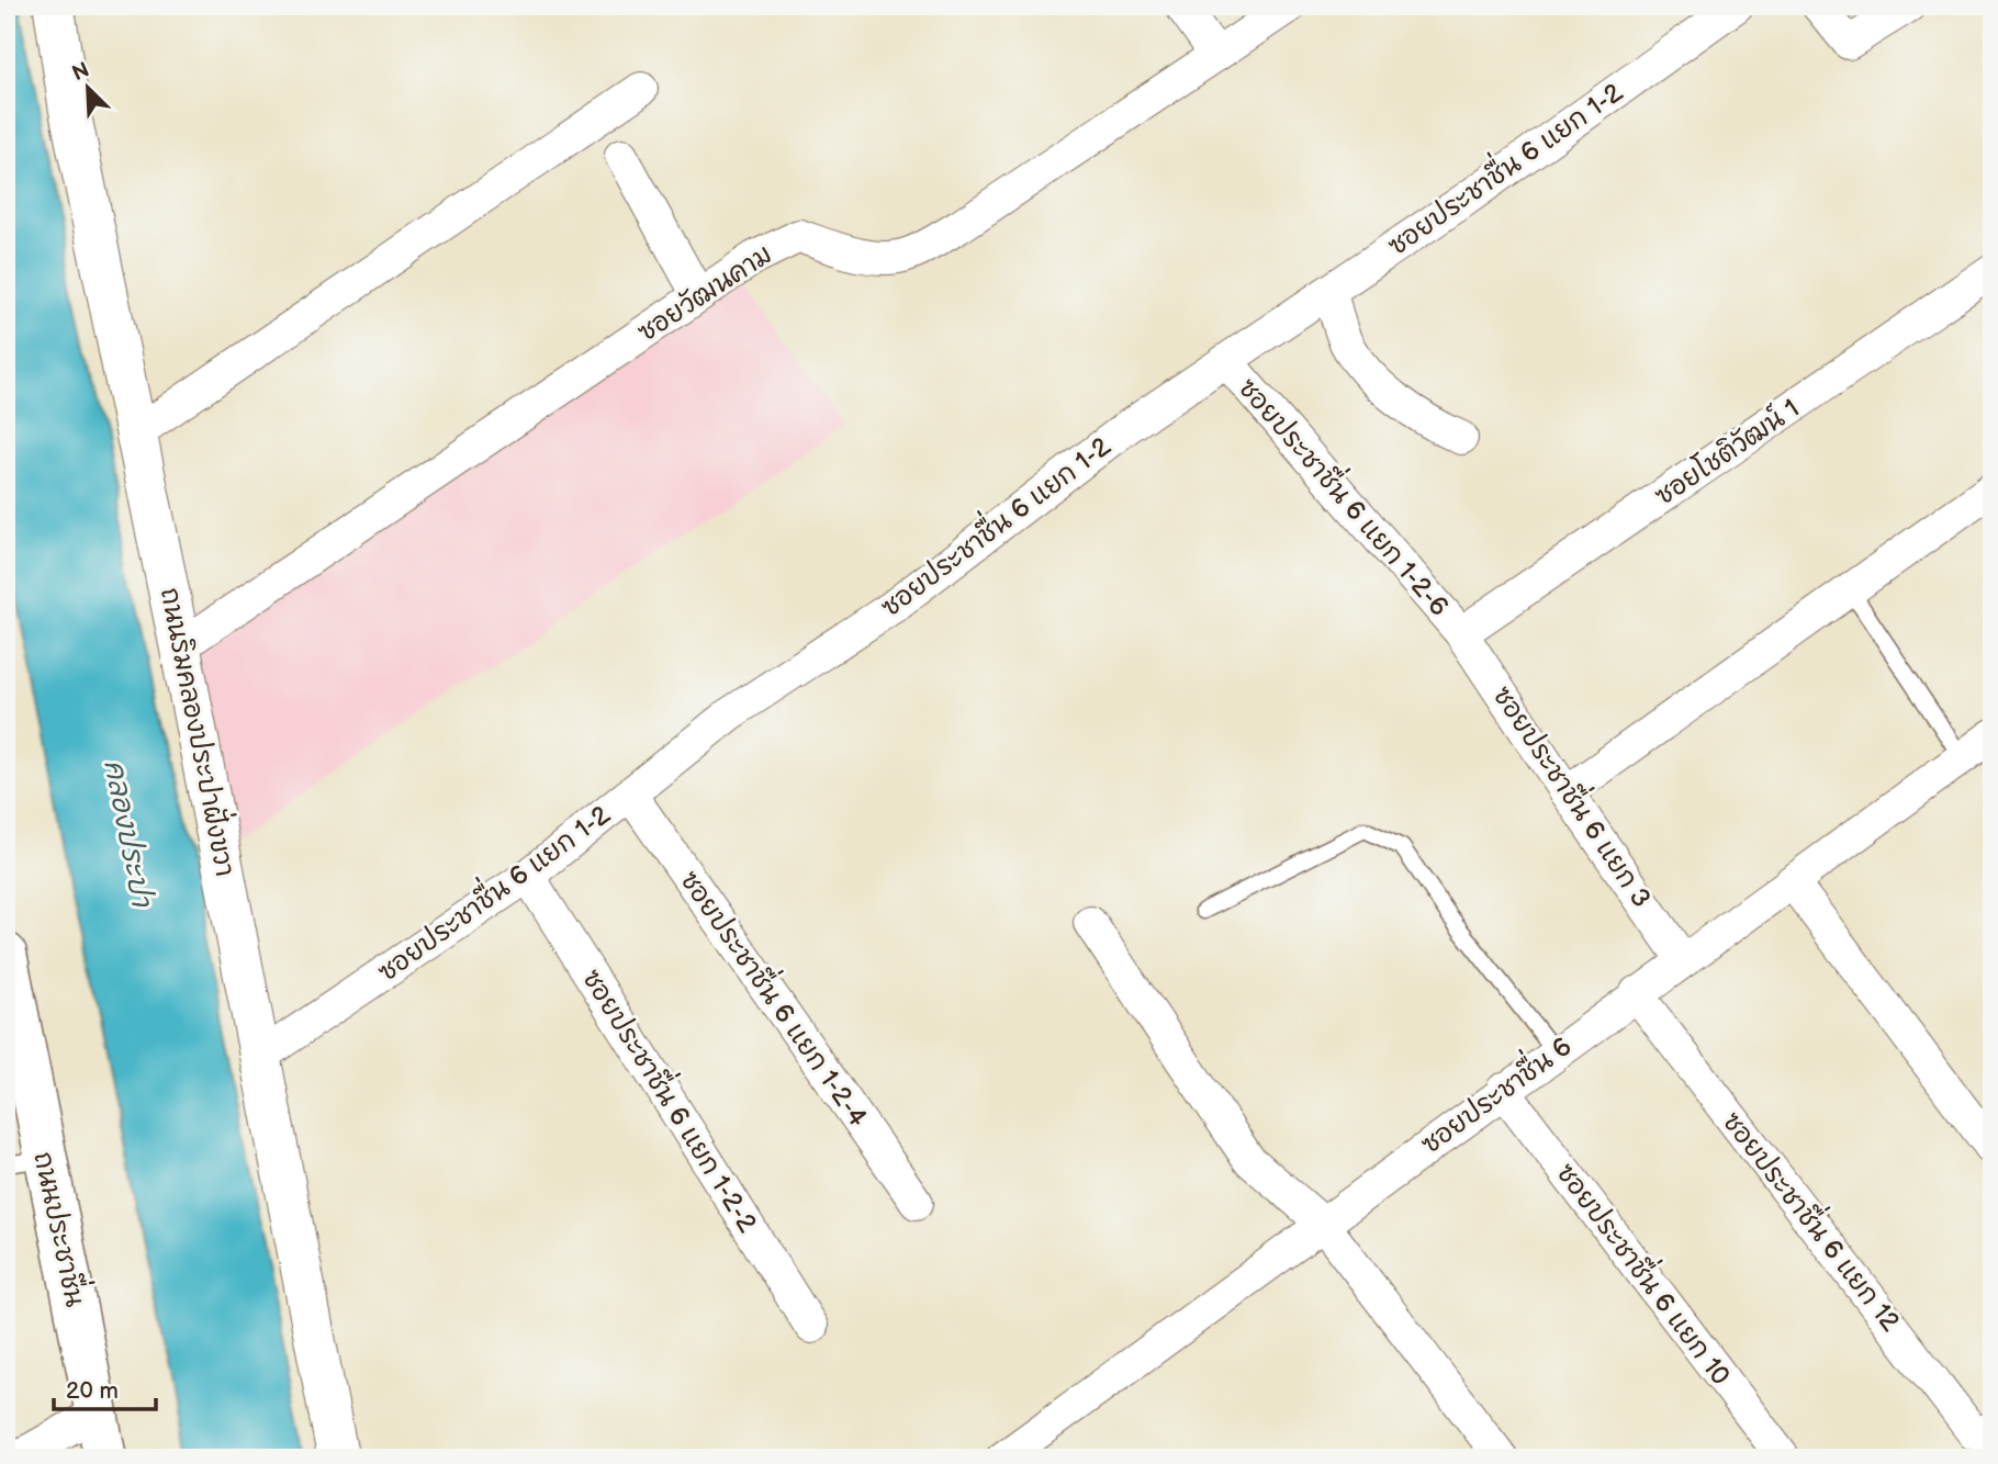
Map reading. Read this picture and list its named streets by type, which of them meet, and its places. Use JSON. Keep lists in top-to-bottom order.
{
  "streets": {
    "main road": ["ถนนประชาชื่น"],
    "street": [
      "ซอยประชาชื่น 6 แยก 1-2",
      "ซอยวัฒนคาม",
      "ซอยโชติวัฒน์ 1",
      "ซอยประชาชื่น 6 แยก 1-2-6",
      "ถนนริมคลองประปาฝั่งขวา",
      "ซอยประชาชื่น 6 แยก 3",
      "ซอยประชาชื่น 6 แยก 1-2-4",
      "ซอยประชาชื่น 6",
      "ซอยประชาชื่น 6 แยก 1-2-2",
      "ซอยประชาชื่น 6 แยก 12",
      "ซอยประชาชื่น 6 แยก 10"
    ]
  },
  "crossings": [
    ["ซอยประชาชื่น 6 แยก 1-2", "ซอยประชาชื่น 6 แยก 1-2-6"],
    ["ซอยประชาชื่น 6 แยก 1-2", "ถนนริมคลองประปาฝั่งขวา"],
    ["ซอยประชาชื่น 6 แยก 1-2", "ซอยประชาชื่น 6 แยก 1-2-4"],
    ["ซอยประชาชื่น 6 แยก 1-2", "ซอยประชาชื่น 6 แยก 1-2-2"],
    ["ซอยวัฒนคาม", "ถนนริมคลองประปาฝั่งขวา"],
    ["ซอยโชติวัฒน์ 1", "ซอยประชาชื่น 6 แยก 1-2-6"],
    ["ซอยโชติวัฒน์ 1", "ซอยประชาชื่น 6 แยก 3"],
    ["ซอยประชาชื่น 6 แยก 1-2-6", "ซอยประชาชื่น 6 แยก 3"],
    ["ซอยประชาชื่น 6 แยก 3", "ซอยประชาชื่น 6"],
    ["ซอยประชาชื่น 6", "ซอยประชาชื่น 6 แยก 12"],
    ["ซอยประชาชื่น 6", "ซอยประชาชื่น 6 แยก 10"]
  ],
  "water": ["คลองประปา"],
  "scale_bar": "20 m",
  "north": "top left"
}
